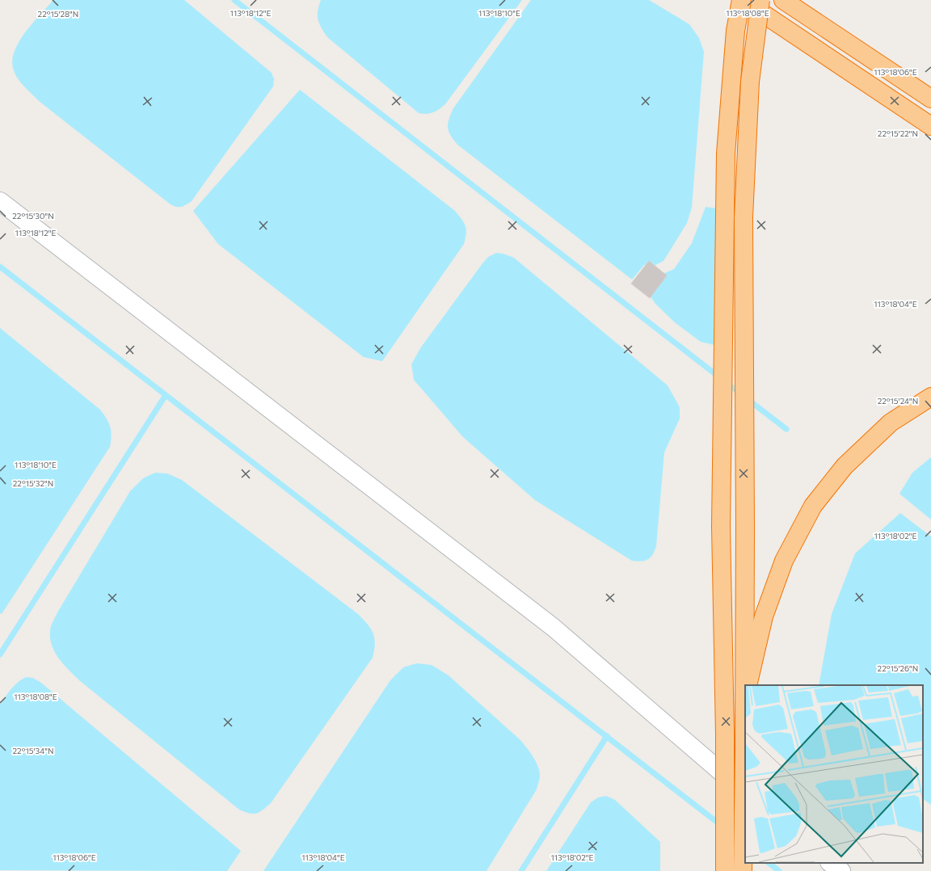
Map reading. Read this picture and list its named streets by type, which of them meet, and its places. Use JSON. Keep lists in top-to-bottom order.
{
  "coordinates": [
    "113°18'12\"E",
    "113°18'10\"E",
    "113°18'08\"E",
    "22°15'28\"N",
    "113°18'06\"E",
    "22°15'22\"N",
    "22°15'30\"N",
    "113°18'04\"E",
    "22°15'24\"N",
    "22°15'32\"N",
    "113°18'02\"E",
    "22°15'26\"N",
    "22°15'34\"N"
  ]
}
